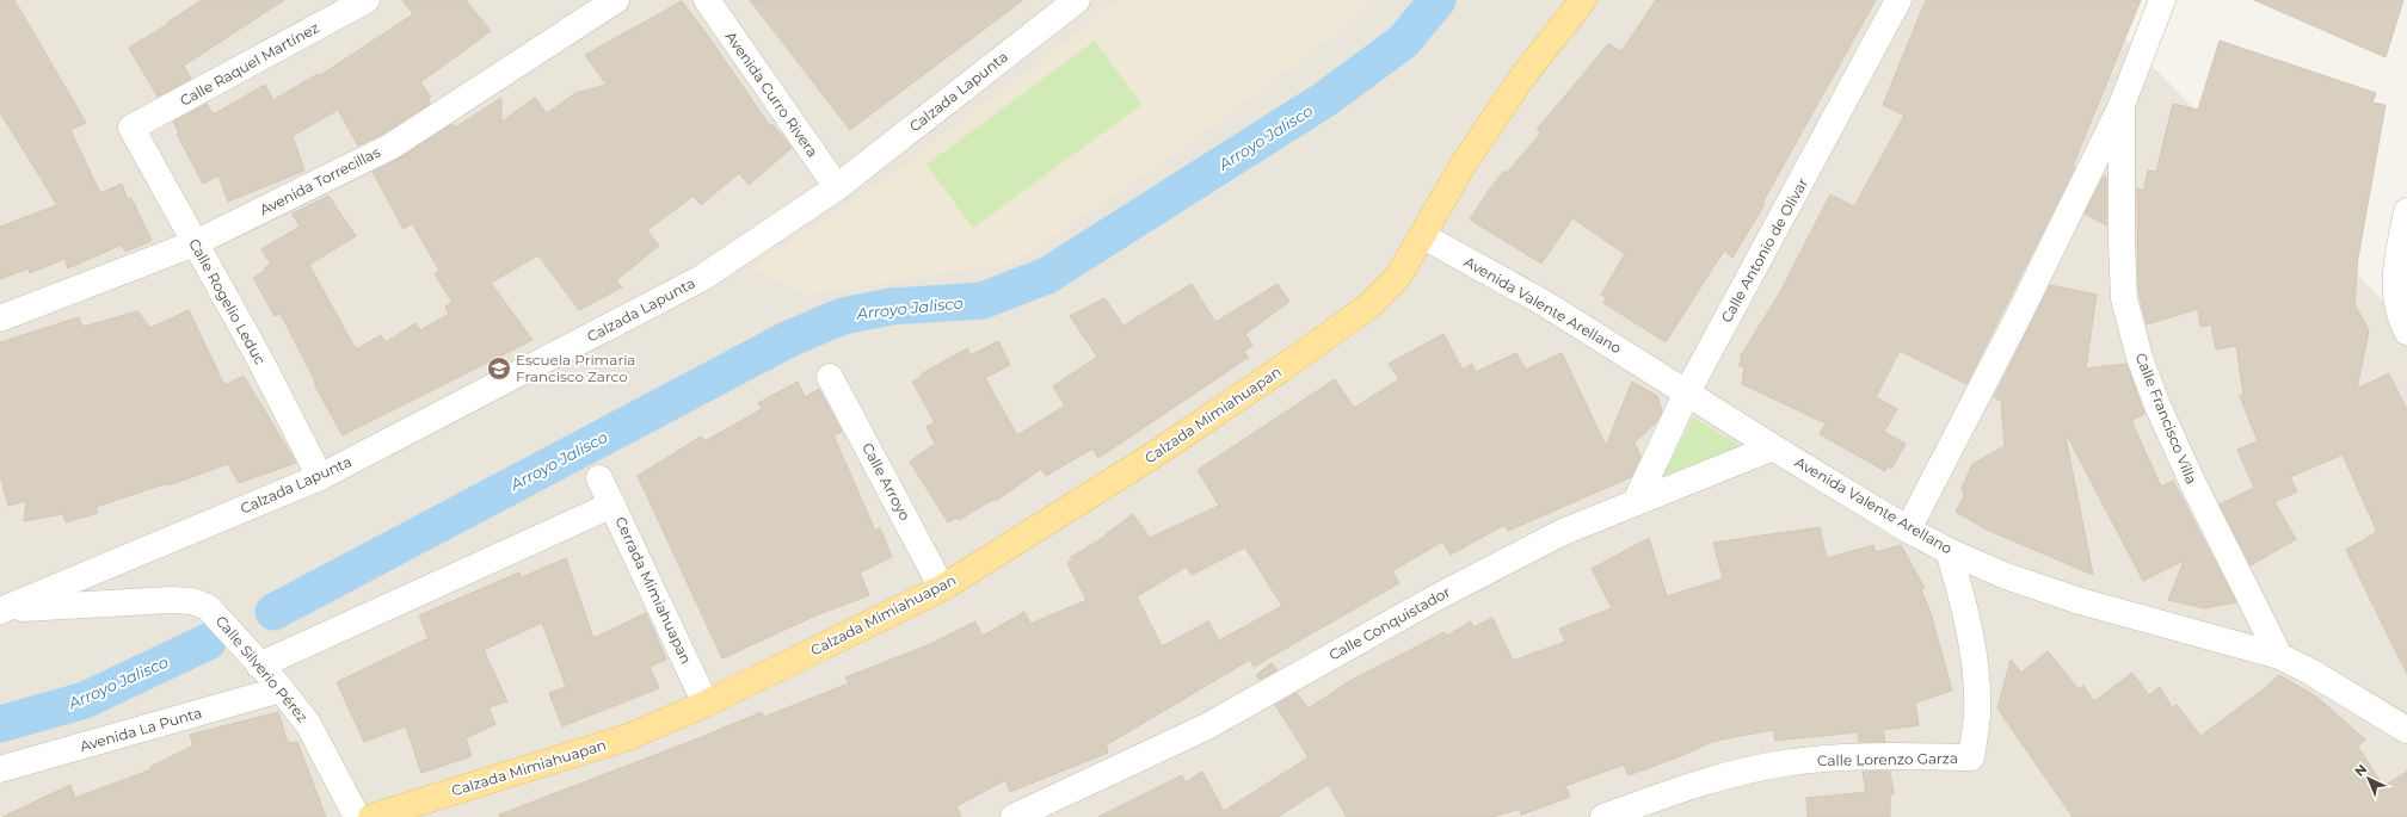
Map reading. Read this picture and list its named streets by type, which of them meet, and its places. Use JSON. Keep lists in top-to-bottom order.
{
  "streets": {
    "main road": ["Calzada Mimiahuapan"],
    "street": [
      "Calle Raquel Martínez",
      "Calzada Lapunta",
      "Avenida Curro Rivera",
      "Avenida Torrecillas",
      "Calle Antonio de Olivar",
      "Calle Rogelio Leduc",
      "Avenida Valente Arellano",
      "Calle Francisco Villa",
      "Calle Arroyo",
      "Cerrada Mimiahuapan",
      "Calle Conquistador",
      "Calle Silverio Pérez",
      "Avenida La Punta",
      "Calle Lorenzo Garza"
    ]
  },
  "crossings": [
    ["Calle Raquel Martínez", "Calle Rogelio Leduc"],
    ["Calzada Lapunta", "Avenida Curro Rivera"],
    ["Calzada Lapunta", "Calle Rogelio Leduc"],
    ["Calzada Lapunta", "Calle Silverio Pérez"],
    ["Avenida Torrecillas", "Calle Rogelio Leduc"],
    ["Calle Antonio de Olivar", "Avenida Valente Arellano"],
    ["Calle Antonio de Olivar", "Calle Conquistador"],
    ["Avenida Valente Arellano", "Calzada Mimiahuapan"],
    ["Avenida Valente Arellano", "Calle Francisco Villa"],
    ["Avenida Valente Arellano", "Calle Conquistador"],
    ["Avenida Valente Arellano", "Calle Lorenzo Garza"],
    ["Calzada Mimiahuapan", "Calle Arroyo"],
    ["Calzada Mimiahuapan", "Cerrada Mimiahuapan"],
    ["Calle Silverio Pérez", "Avenida La Punta"]
  ],
  "water": ["Arroyo Jalisco"],
  "places": {
    "school or university": ["Escuela Primaria Francisco Zarco"]
  },
  "north": "top left"
}
